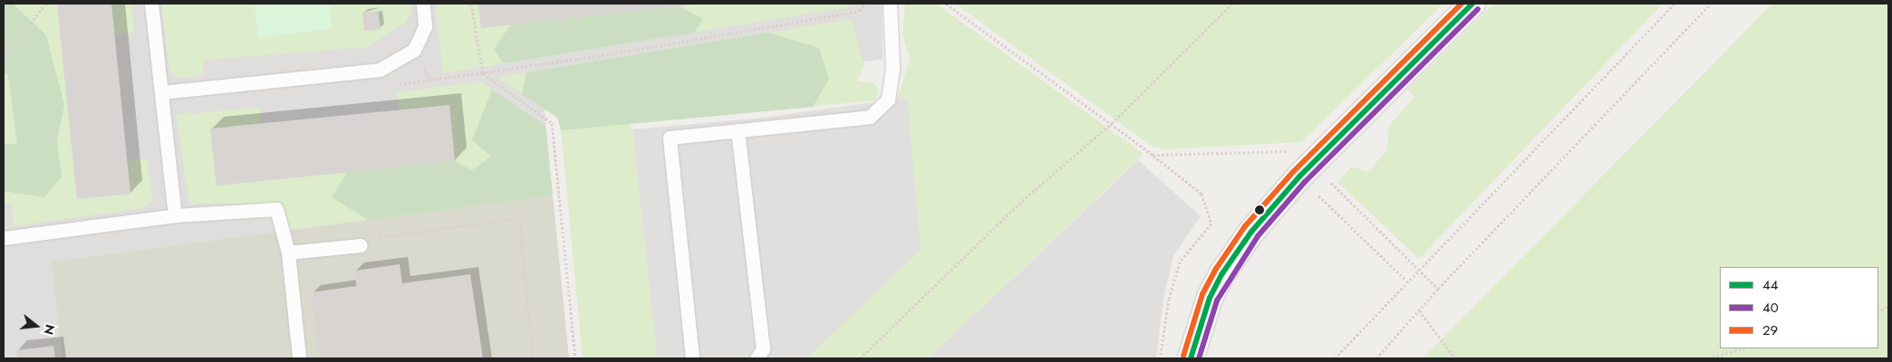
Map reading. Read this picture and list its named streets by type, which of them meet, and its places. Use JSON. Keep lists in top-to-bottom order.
{
  "lines": ["transit line 44", "transit line 29", "transit line 40"],
  "legend": ["44", "40", "29"],
  "north": "right"
}
